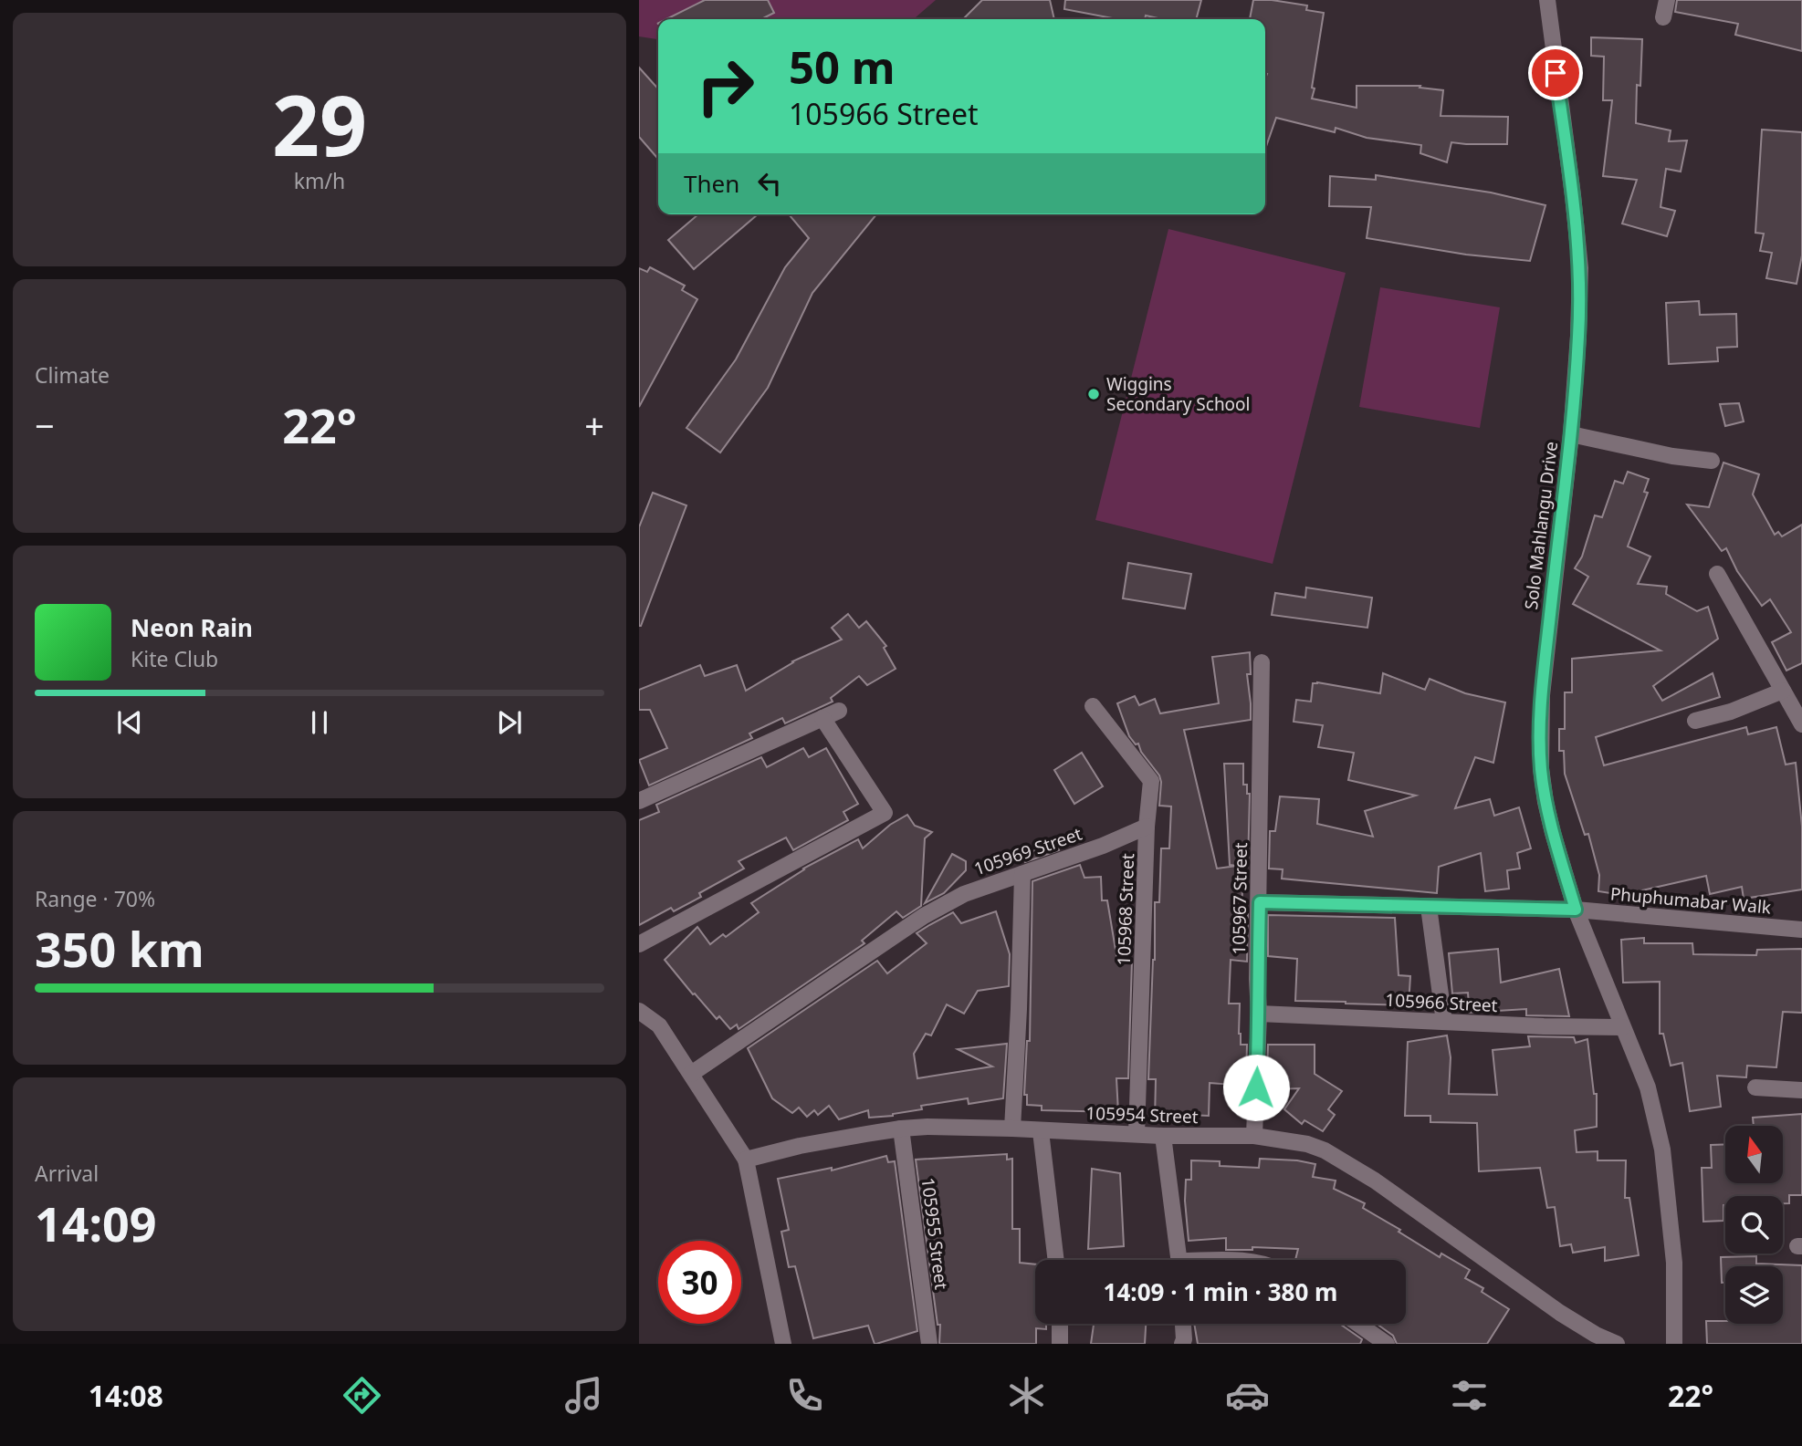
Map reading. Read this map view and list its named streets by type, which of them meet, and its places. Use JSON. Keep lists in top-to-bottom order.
{
  "streets": {
    "street": [
      "Solo Mahlangu Drive",
      "105969 Street",
      "105967 Street",
      "Phuphumabar Walk",
      "105968 Street",
      "105966 Street",
      "105954 Street",
      "105955 Street"
    ]
  },
  "crossings": [
    ["Solo Mahlangu Drive", "Phuphumabar Walk"],
    ["Solo Mahlangu Drive", "105966 Street"],
    ["105969 Street", "105968 Street"],
    ["105967 Street", "105966 Street"],
    ["105967 Street", "105954 Street"],
    ["105968 Street", "105954 Street"],
    ["105954 Street", "105955 Street"]
  ],
  "places": ["Wiggins Secondary School"],
  "north": "top",
  "page": {
    "tile": [
      ["29", "km/h"],
      "Climate",
      ["Range · 70%", "350 km"],
      ["Arrival", "14:09"]
    ],
    "turn": ["50 m", "105966 Street"],
    "then": "Then",
    "heat": ["−", "22°", "+"],
    "song": ["Neon Rain", "Kite Club"],
    "limit": "30",
    "trip": "14:09 · 1 min · 380 m",
    "tabs": ["14:08", "22°"]
  }
}
